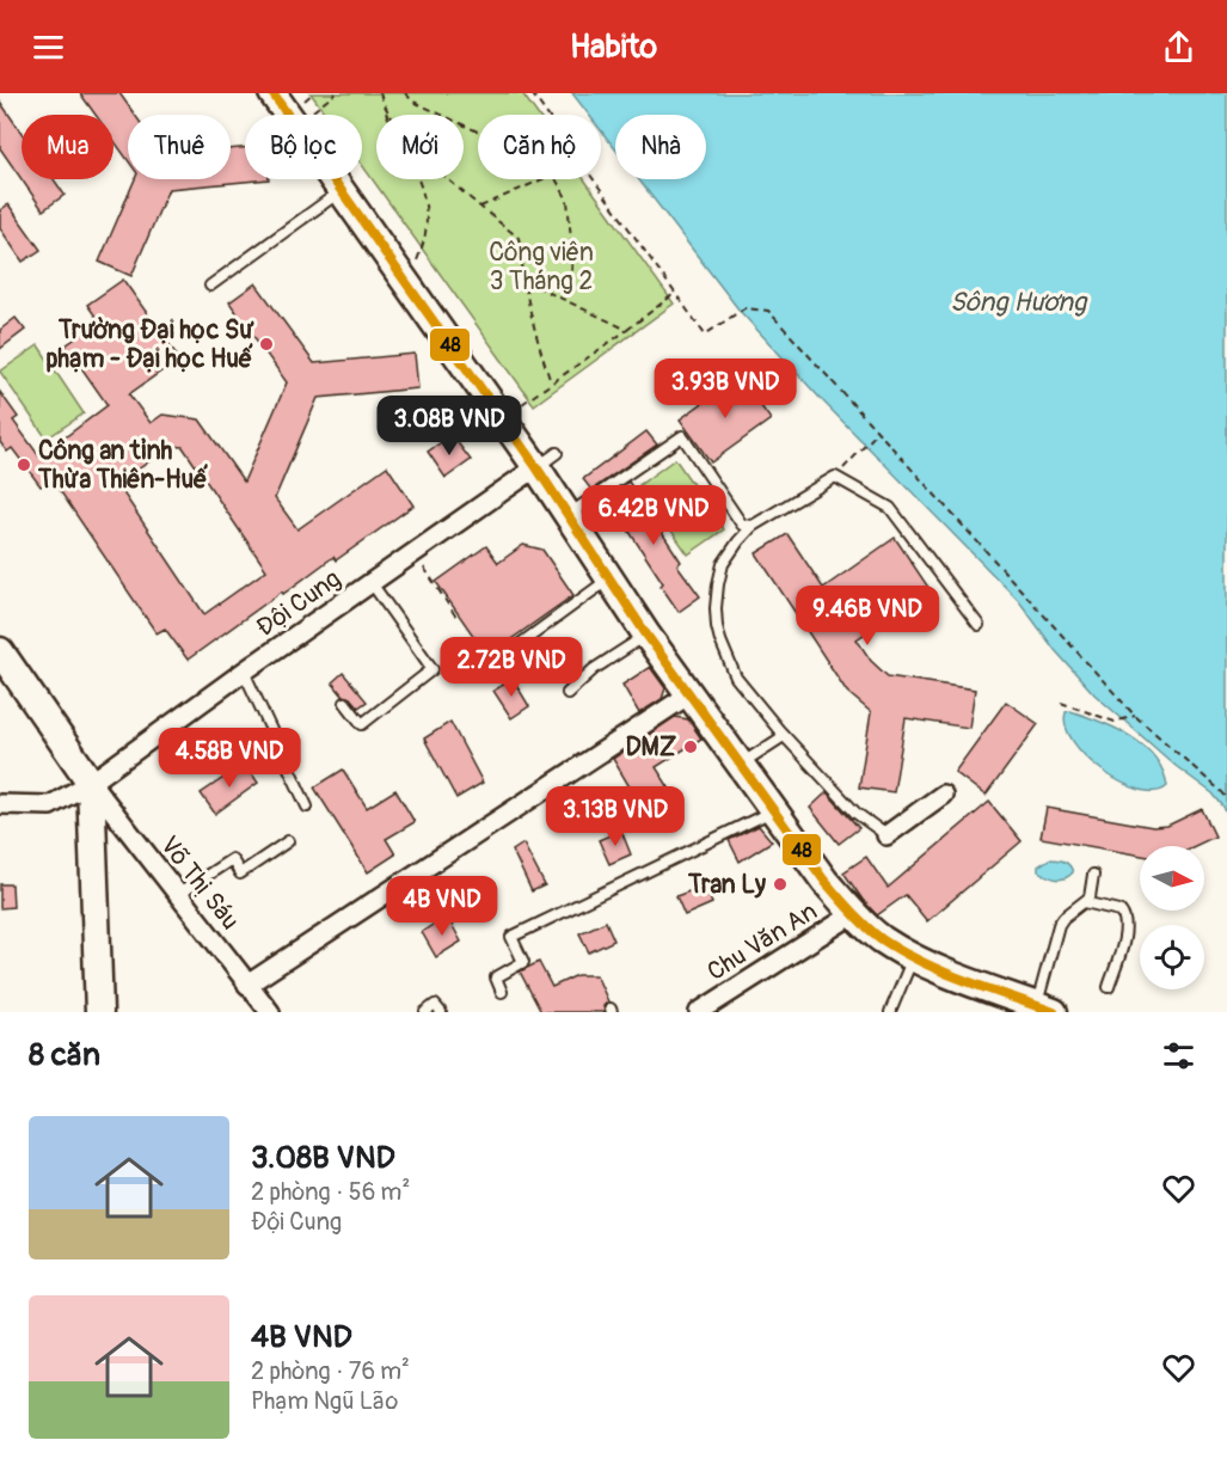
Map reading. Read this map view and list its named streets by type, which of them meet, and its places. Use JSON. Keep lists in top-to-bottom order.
{
  "streets": {
    "street": ["Đội Cung", "Võ Thị Sáu", "Chu Văn An"]
  },
  "crossings": [
    ["Đội Cung", "Võ Thị Sáu"]
  ],
  "water": ["Sông Hương"],
  "parks": ["Công viên 3 Tháng 2"],
  "places": [
    "Trường Đại học Sư phạm - Đại học Huế",
    "Công an tỉnh Thừa Thiên-Huế",
    "DMZ",
    "Tran Ly"
  ],
  "lines": ["transit line 48"],
  "north": "right",
  "page": {
    "header": "Habito",
    "chip": [
      "Mua",
      "Thuê",
      "Bộ lọc",
      "Mới",
      "Căn hộ",
      "Nhà"
    ],
    "price": [
      "3.93B VND",
      "3.08B VND",
      "6.42B VND",
      "9.46B VND",
      "2.72B VND",
      "4.58B VND",
      "3.13B VND",
      "4B VND"
    ],
    "heading": "8 căn",
    "list": [
      {
        "name": "3.08B VND",
        "note": "2 phòng · 56 m² · Đội Cung"
      },
      {
        "name": "4B VND",
        "note": "2 phòng · 76 m² · Phạm Ngũ Lão"
      }
    ]
  }
}
